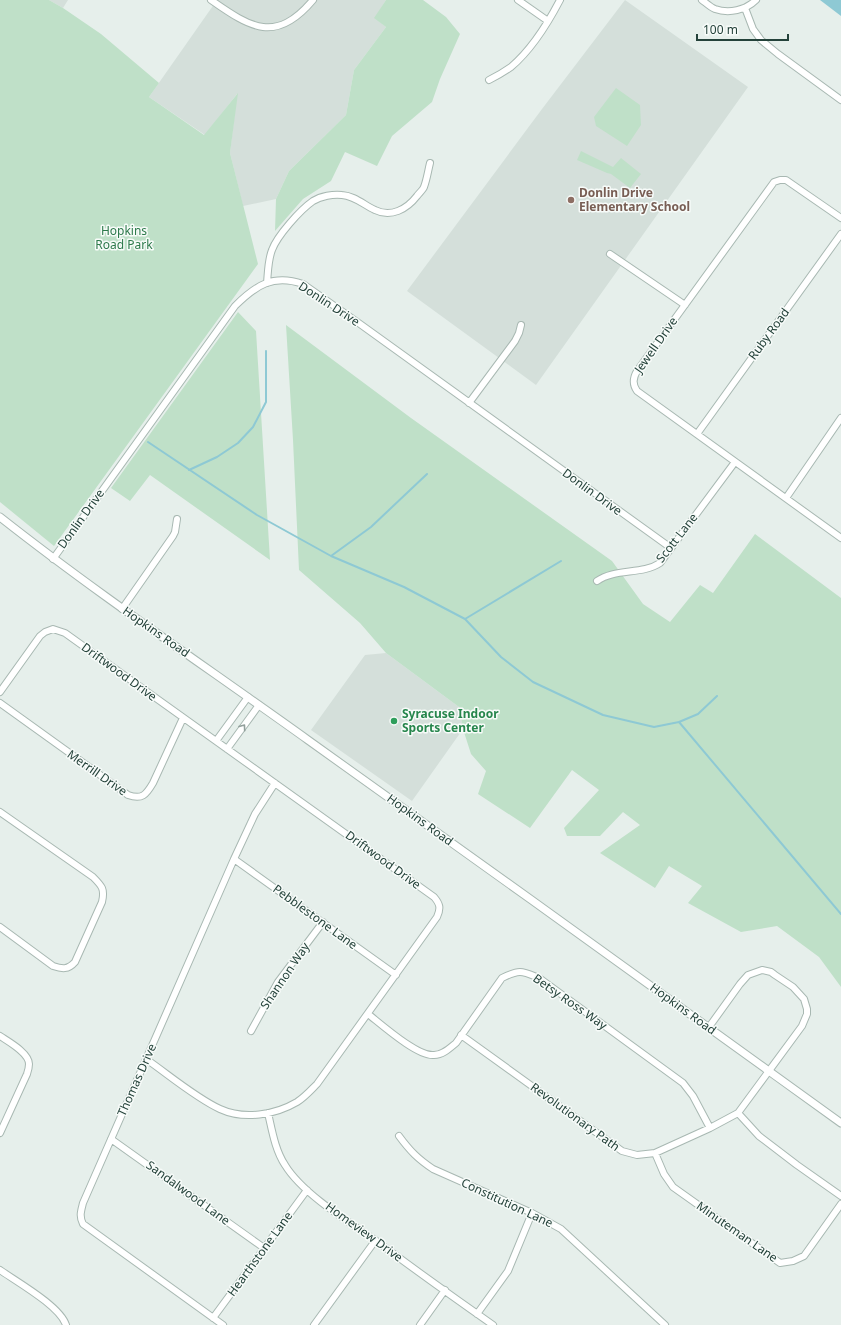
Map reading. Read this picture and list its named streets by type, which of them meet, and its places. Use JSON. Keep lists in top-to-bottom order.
{
  "streets": {
    "street": [
      "Donlin Drive",
      "Ruby Road",
      "Jewell Drive",
      "Scott Lane",
      "Hopkins Road",
      "Driftwood Drive",
      "Merrill Drive",
      "Pebblestone Lane",
      "Shannon Way",
      "Betsy Ross Way",
      "Thomas Drive",
      "Revolutionary Path",
      "Sandalwood Lane",
      "Constitution Lane",
      "Homeview Drive",
      "Minuteman Lane",
      "Hearthstone Lane"
    ]
  },
  "crossings": [
    ["Donlin Drive", "Scott Lane"],
    ["Donlin Drive", "Hopkins Road"],
    ["Ruby Road", "Jewell Drive"],
    ["Jewell Drive", "Scott Lane"],
    ["Hopkins Road", "Revolutionary Path"],
    ["Driftwood Drive", "Merrill Drive"],
    ["Driftwood Drive", "Pebblestone Lane"],
    ["Driftwood Drive", "Betsy Ross Way"],
    ["Driftwood Drive", "Thomas Drive"],
    ["Driftwood Drive", "Homeview Drive"],
    ["Pebblestone Lane", "Shannon Way"],
    ["Pebblestone Lane", "Thomas Drive"],
    ["Betsy Ross Way", "Revolutionary Path"],
    ["Thomas Drive", "Sandalwood Lane"],
    ["Thomas Drive", "Hearthstone Lane"],
    ["Revolutionary Path", "Minuteman Lane"],
    ["Sandalwood Lane", "Hearthstone Lane"],
    ["Homeview Drive", "Hearthstone Lane"]
  ],
  "parks": ["Hopkins Road Park"],
  "places": ["Donlin Drive Elementary School", "Syracuse Indoor Sports Center"],
  "scale_bar": "100 m"
}
